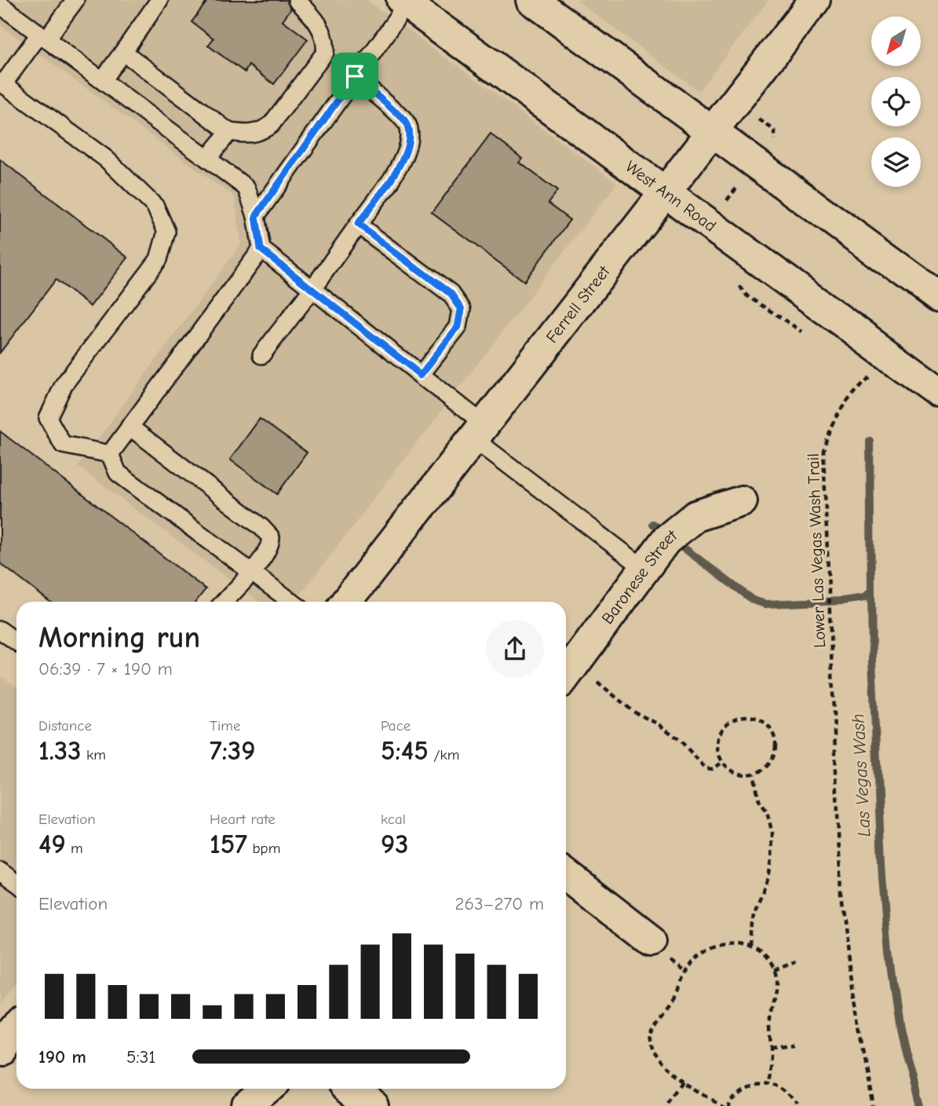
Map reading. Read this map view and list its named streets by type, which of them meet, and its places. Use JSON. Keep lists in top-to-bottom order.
{
  "streets": {
    "street": ["West Ann Road", "Ferrell Street", "Baronese Street"],
    "path": ["Lower Las Vegas Wash Trail"]
  },
  "crossings": [
    ["West Ann Road", "Ferrell Street"]
  ],
  "water": ["Las Vegas Wash"],
  "north": "bottom left",
  "page": {
    "heading": ["Morning run", "06:39 · 7 × 190 m"],
    "stats": [
      ["Distance", "1.33 km"],
      ["Time", "7:39"],
      ["Pace", "5:45 /km"],
      ["Elevation", "49 m"],
      ["Heart rate", "157 bpm"],
      ["kcal", "93"]
    ],
    "chart": ["Elevation", "263–270 m"],
    "list": [
      {
        "name": "190 m",
        "note": "5:31"
      }
    ]
  }
}
